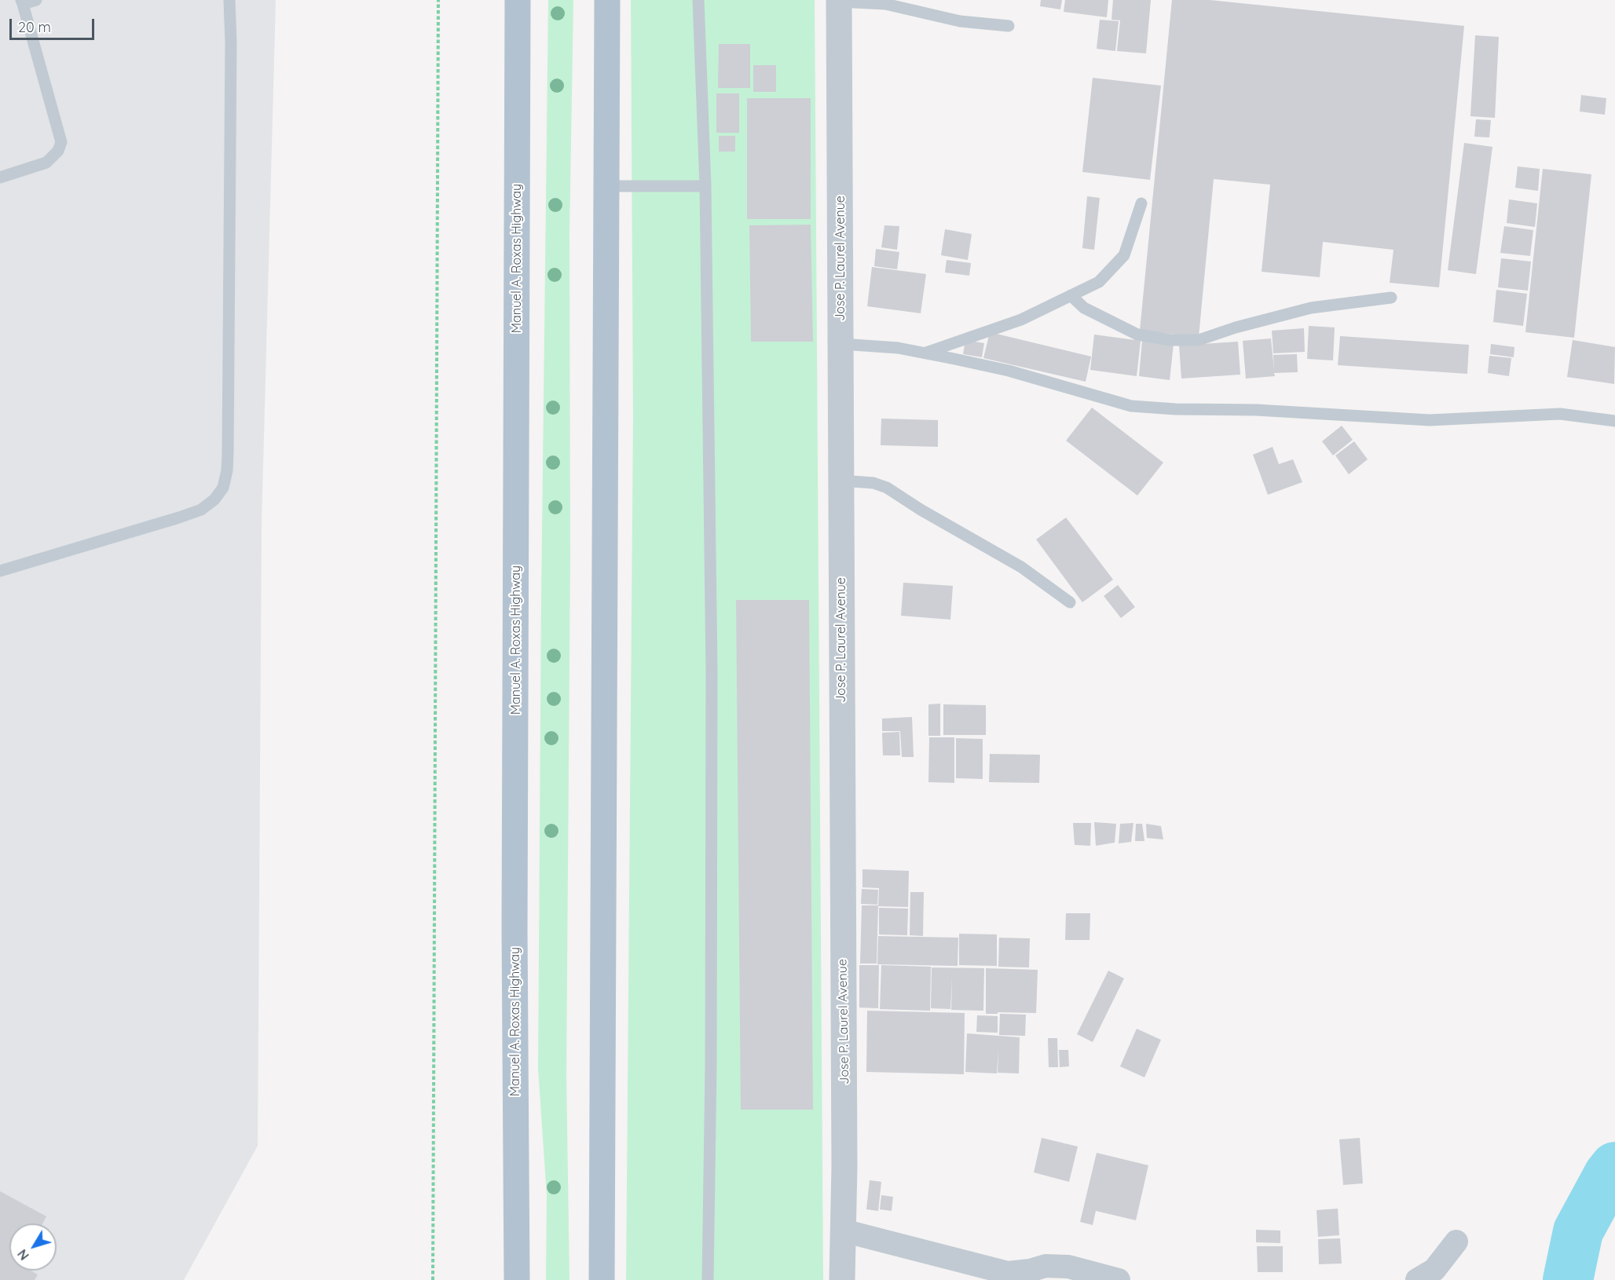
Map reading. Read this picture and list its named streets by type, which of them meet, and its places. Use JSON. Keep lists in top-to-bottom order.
{
  "streets": {
    "main road": ["Manuel A. Roxas Highway"],
    "street": ["Jose P. Laurel Avenue"]
  },
  "scale_bar": "20 m",
  "north": "bottom left"
}
